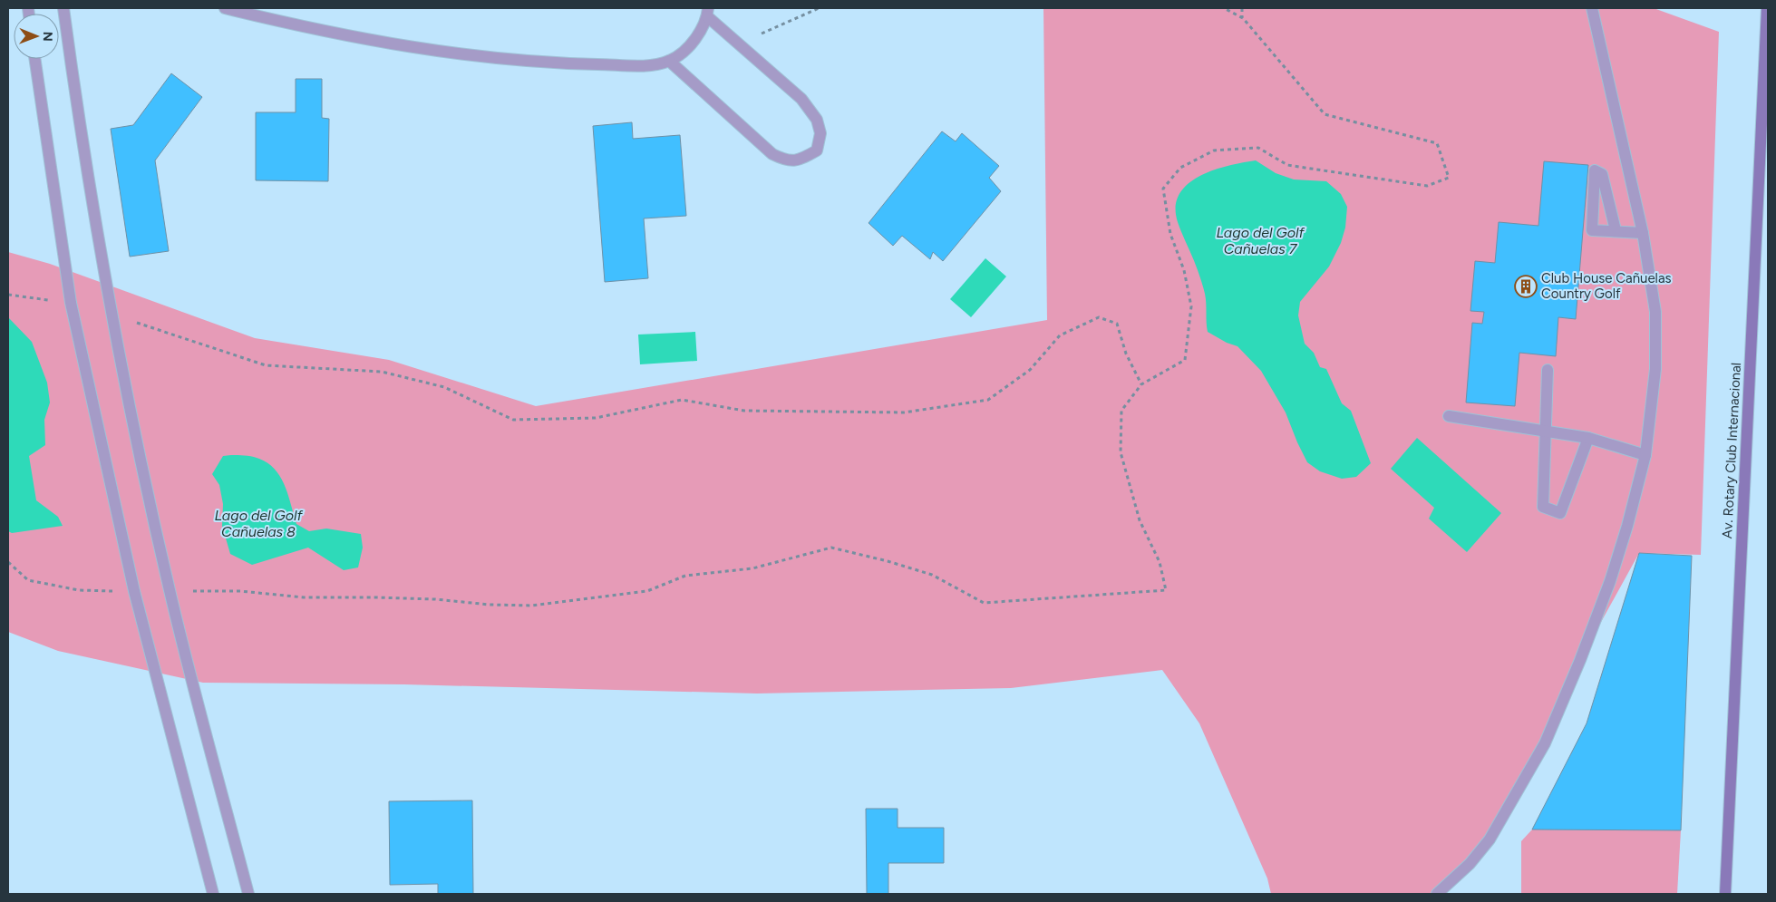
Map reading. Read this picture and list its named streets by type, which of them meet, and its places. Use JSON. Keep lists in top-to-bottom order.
{
  "streets": {
    "main road": ["Av. Rotary Club Internacional"]
  },
  "water": ["Lago del Golf Cañuelas 7", "Lago del Golf Cañuelas 8"],
  "places": {
    "building": ["Club House Cañuelas Country Golf"]
  },
  "north": "right"
}
